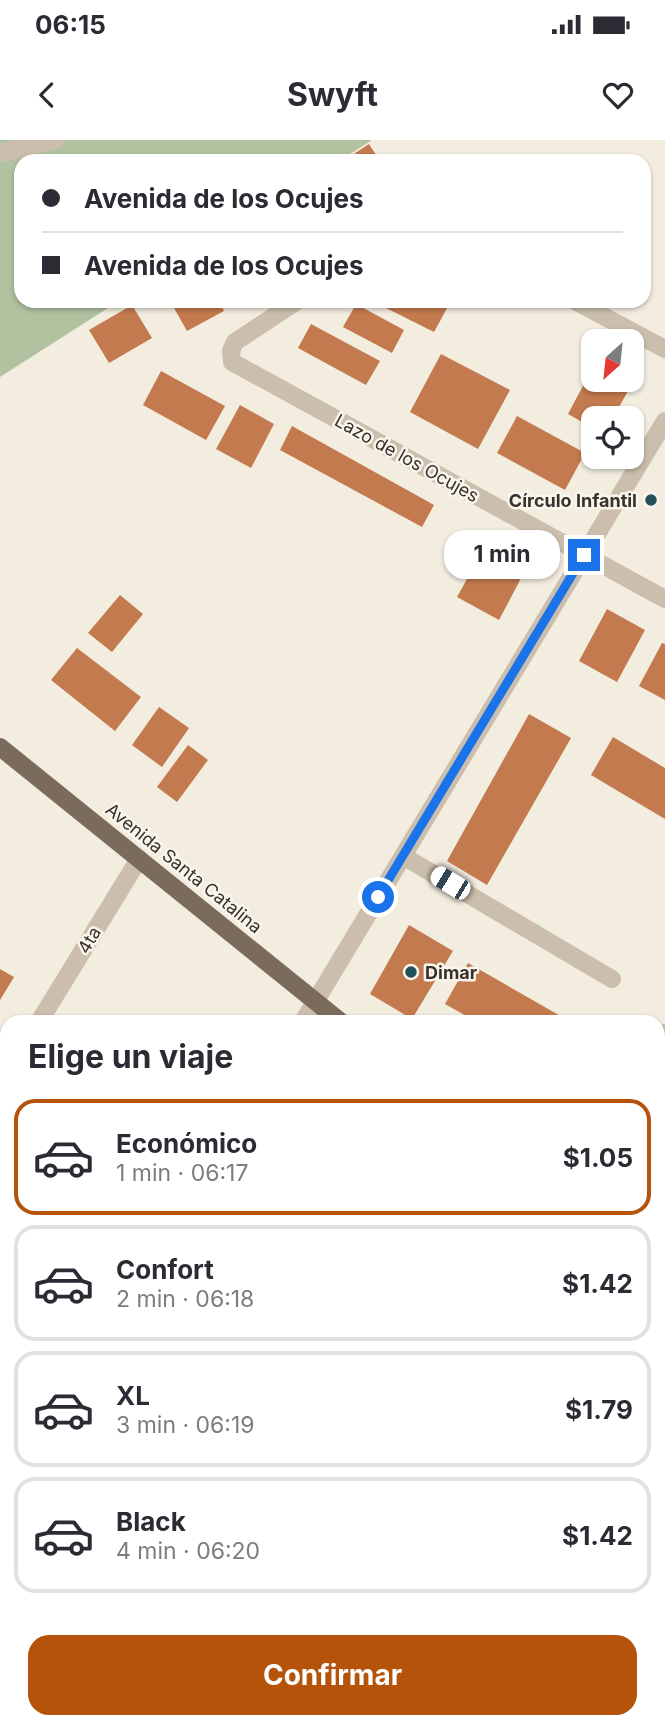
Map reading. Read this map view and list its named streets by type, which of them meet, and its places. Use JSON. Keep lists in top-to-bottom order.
{
  "streets": {
    "main road": ["Avenida Santa Catalina"],
    "street": ["Lazo de los Ocujes", "4ta"]
  },
  "crossings": [
    ["Avenida Santa Catalina", "4ta"]
  ],
  "places": ["Círculo Infantil", "Dimar"],
  "north": "bottom left",
  "page": {
    "status": "06:15",
    "header": "Swyft",
    "banner": ["Avenida de los Ocujes", "Avenida de los Ocujes"],
    "bubble": "1 min",
    "heading": "Elige un viaje",
    "list": [
      {
        "name": "Económico",
        "note": "1 min · 06:17",
        "value": "$1.05"
      },
      {
        "name": "Confort",
        "note": "2 min · 06:18",
        "value": "$1.42"
      },
      {
        "name": "XL",
        "note": "3 min · 06:19",
        "value": "$1.79"
      },
      {
        "name": "Black",
        "note": "4 min · 06:20",
        "value": "$1.42"
      }
    ],
    "buttons": "Confirmar"
  }
}
